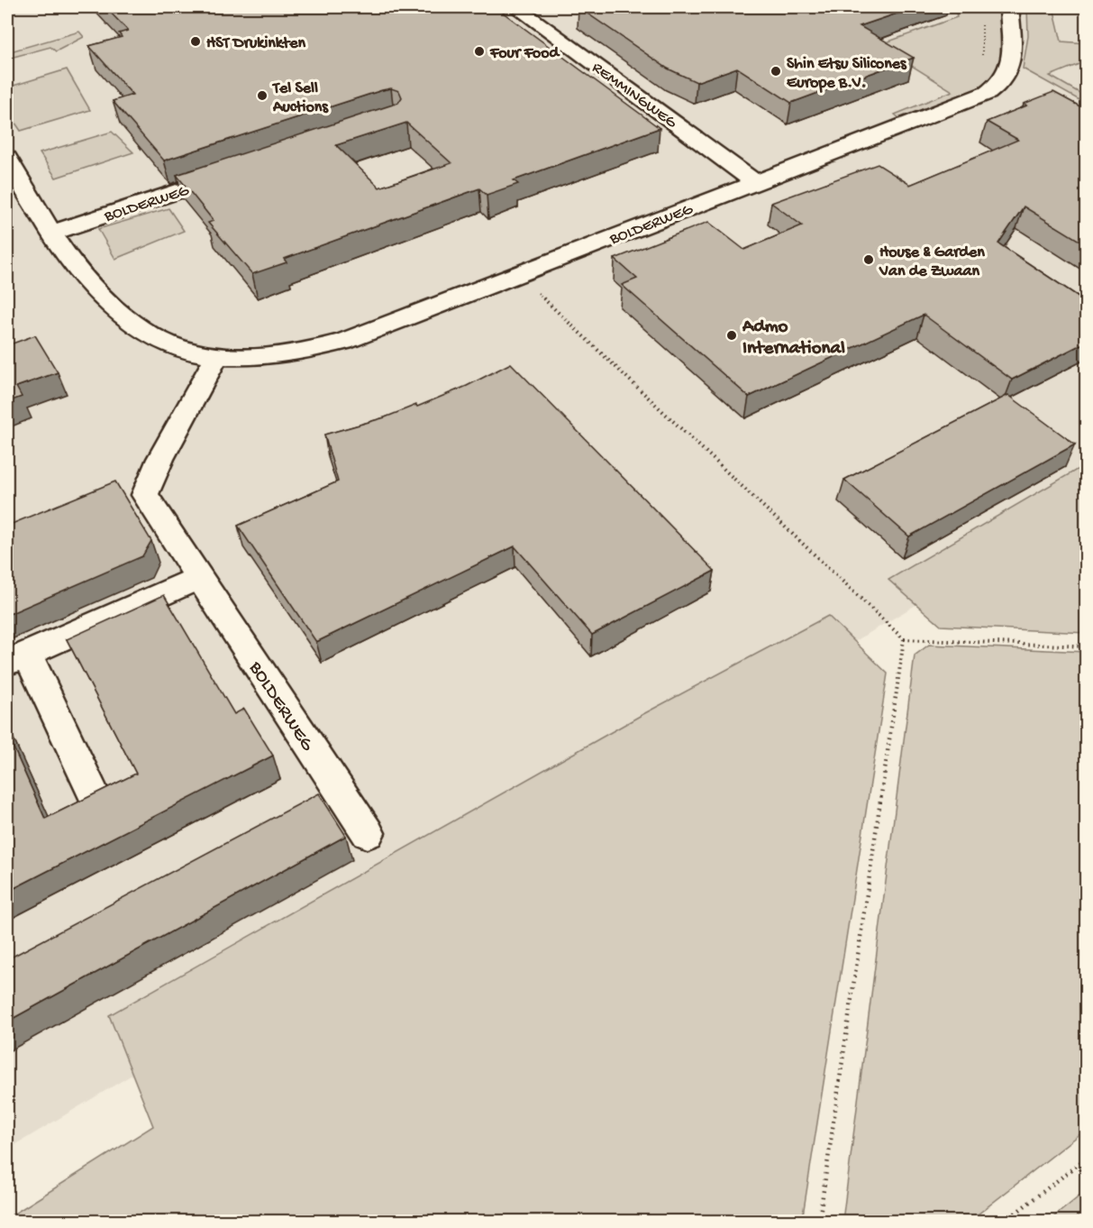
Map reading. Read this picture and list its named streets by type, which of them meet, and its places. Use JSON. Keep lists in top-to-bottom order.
{
  "streets": {
    "street": ["REMMINGWEG", "BOLDERWEG"]
  },
  "crossings": [
    ["REMMINGWEG", "BOLDERWEG"]
  ],
  "places": [
    "HST Drukinkten",
    "Four Food",
    "Shin Etsu Silicones Europe B.V.",
    "Tel Sell Auctions",
    "House & Garden Van de Zwaan",
    "Admo International"
  ]
}
